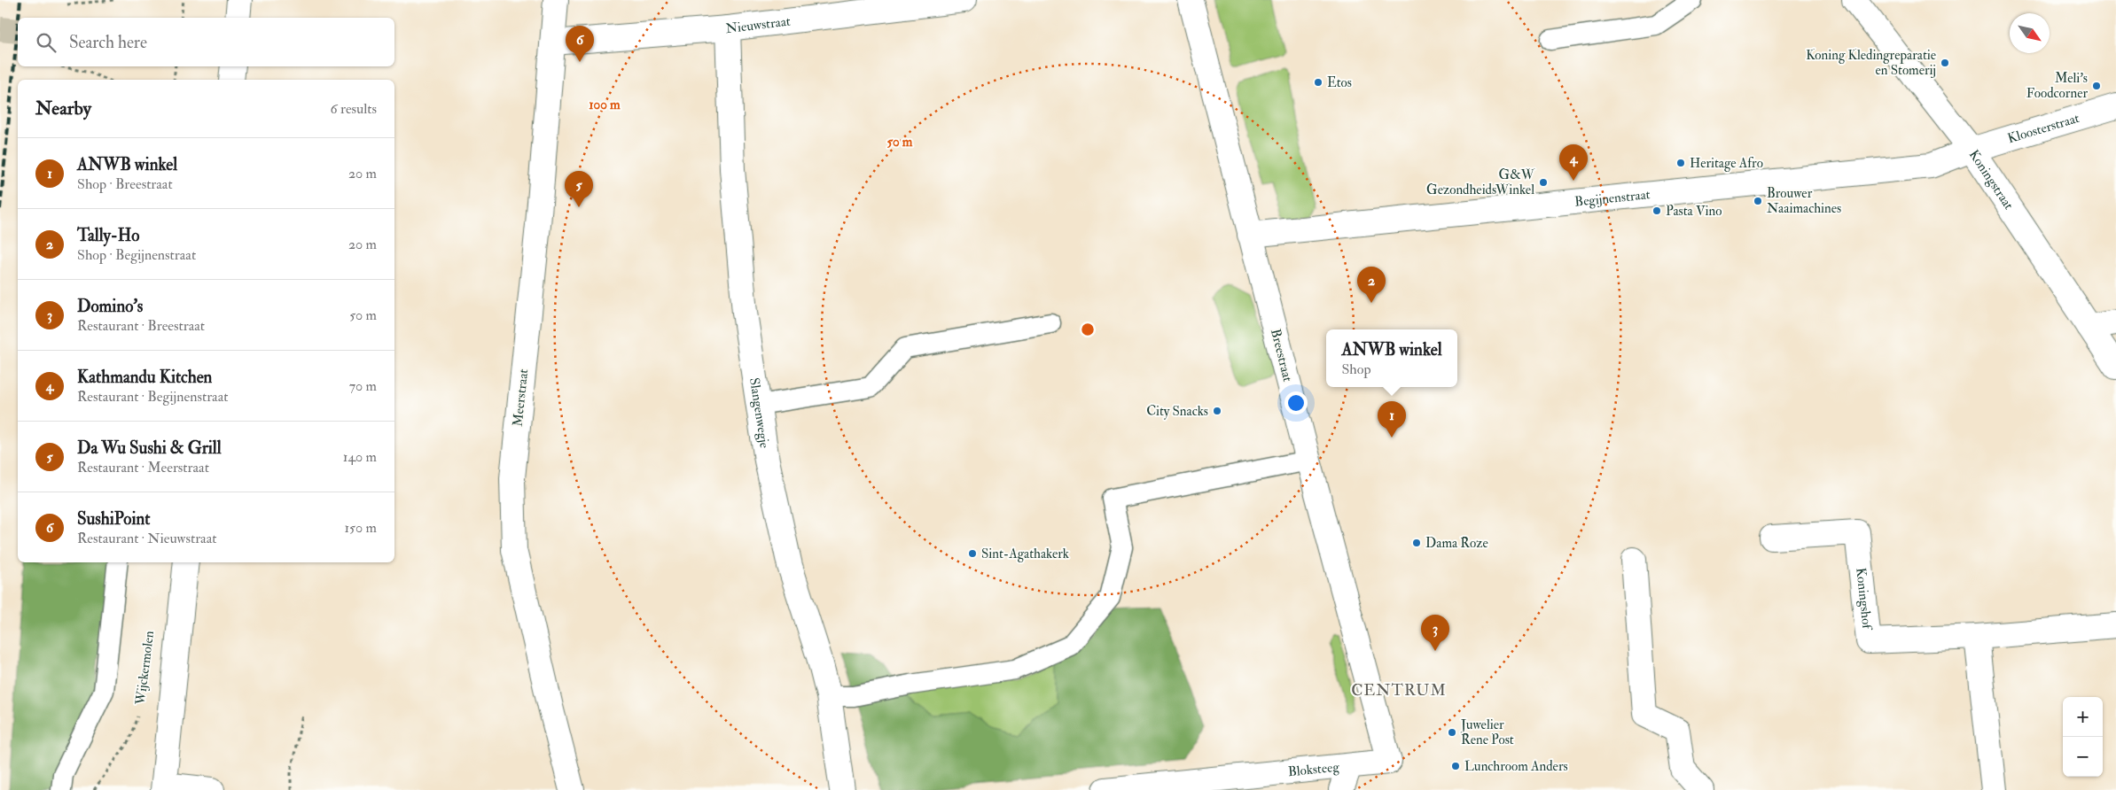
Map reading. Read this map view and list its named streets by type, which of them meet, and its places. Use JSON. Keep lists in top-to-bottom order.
{
  "streets": {
    "street": [
      "Nieuwstraat",
      "Kloosterstraat",
      "Koningstraat",
      "Begijnenstraat",
      "Breestraat",
      "Meerstraat",
      "Slangenwegje",
      "Koningshof",
      "Bloksteeg"
    ],
    "path": ["Wijckermolen"]
  },
  "crossings": [
    ["Nieuwstraat", "Meerstraat"],
    ["Nieuwstraat", "Slangenwegje"],
    ["Kloosterstraat", "Koningstraat"],
    ["Kloosterstraat", "Begijnenstraat"],
    ["Koningstraat", "Begijnenstraat"],
    ["Begijnenstraat", "Breestraat"],
    ["Breestraat", "Bloksteeg"]
  ],
  "districts": ["CENTRUM"],
  "places": [
    "Koning Kledingreparatie en Stomerij",
    "Etos",
    "Meli's Foodcorner",
    "Heritage Afro",
    "G&W GezondheidsWinkel",
    "Brouwer Naaimachines",
    "Pasta Vino",
    "City Snacks",
    "Dama Roze",
    "Sint-Agathakerk",
    "Juwelier Rene Post",
    "Lunchroom Anders"
  ],
  "north": "bottom right",
  "page": {
    "search": "Search here",
    "pins": [
      "6",
      "4",
      "5",
      "2",
      "1",
      "3"
    ],
    "heading": ["Nearby", "6 results"],
    "list": [
      {
        "mark": "1",
        "name": "ANWB winkel",
        "note": "Shop · Breestraat",
        "value": "20 m"
      },
      {
        "mark": "2",
        "name": "Tally-Ho",
        "note": "Shop · Begijnenstraat",
        "value": "20 m"
      },
      {
        "mark": "3",
        "name": "Domino's",
        "note": "Restaurant · Breestraat",
        "value": "50 m"
      },
      {
        "mark": "4",
        "name": "Kathmandu Kitchen",
        "note": "Restaurant · Begijnenstraat",
        "value": "70 m"
      },
      {
        "mark": "5",
        "name": "Da Wu Sushi & Grill",
        "note": "Restaurant · Meerstraat",
        "value": "140 m"
      },
      {
        "mark": "6",
        "name": "SushiPoint",
        "note": "Restaurant · Nieuwstraat",
        "value": "150 m"
      }
    ],
    "popup": ["ANWB winkel", "Shop"],
    "map_buttons": ["+", "−"]
  },
  "rings": ["100 m", "50 m"]
}
